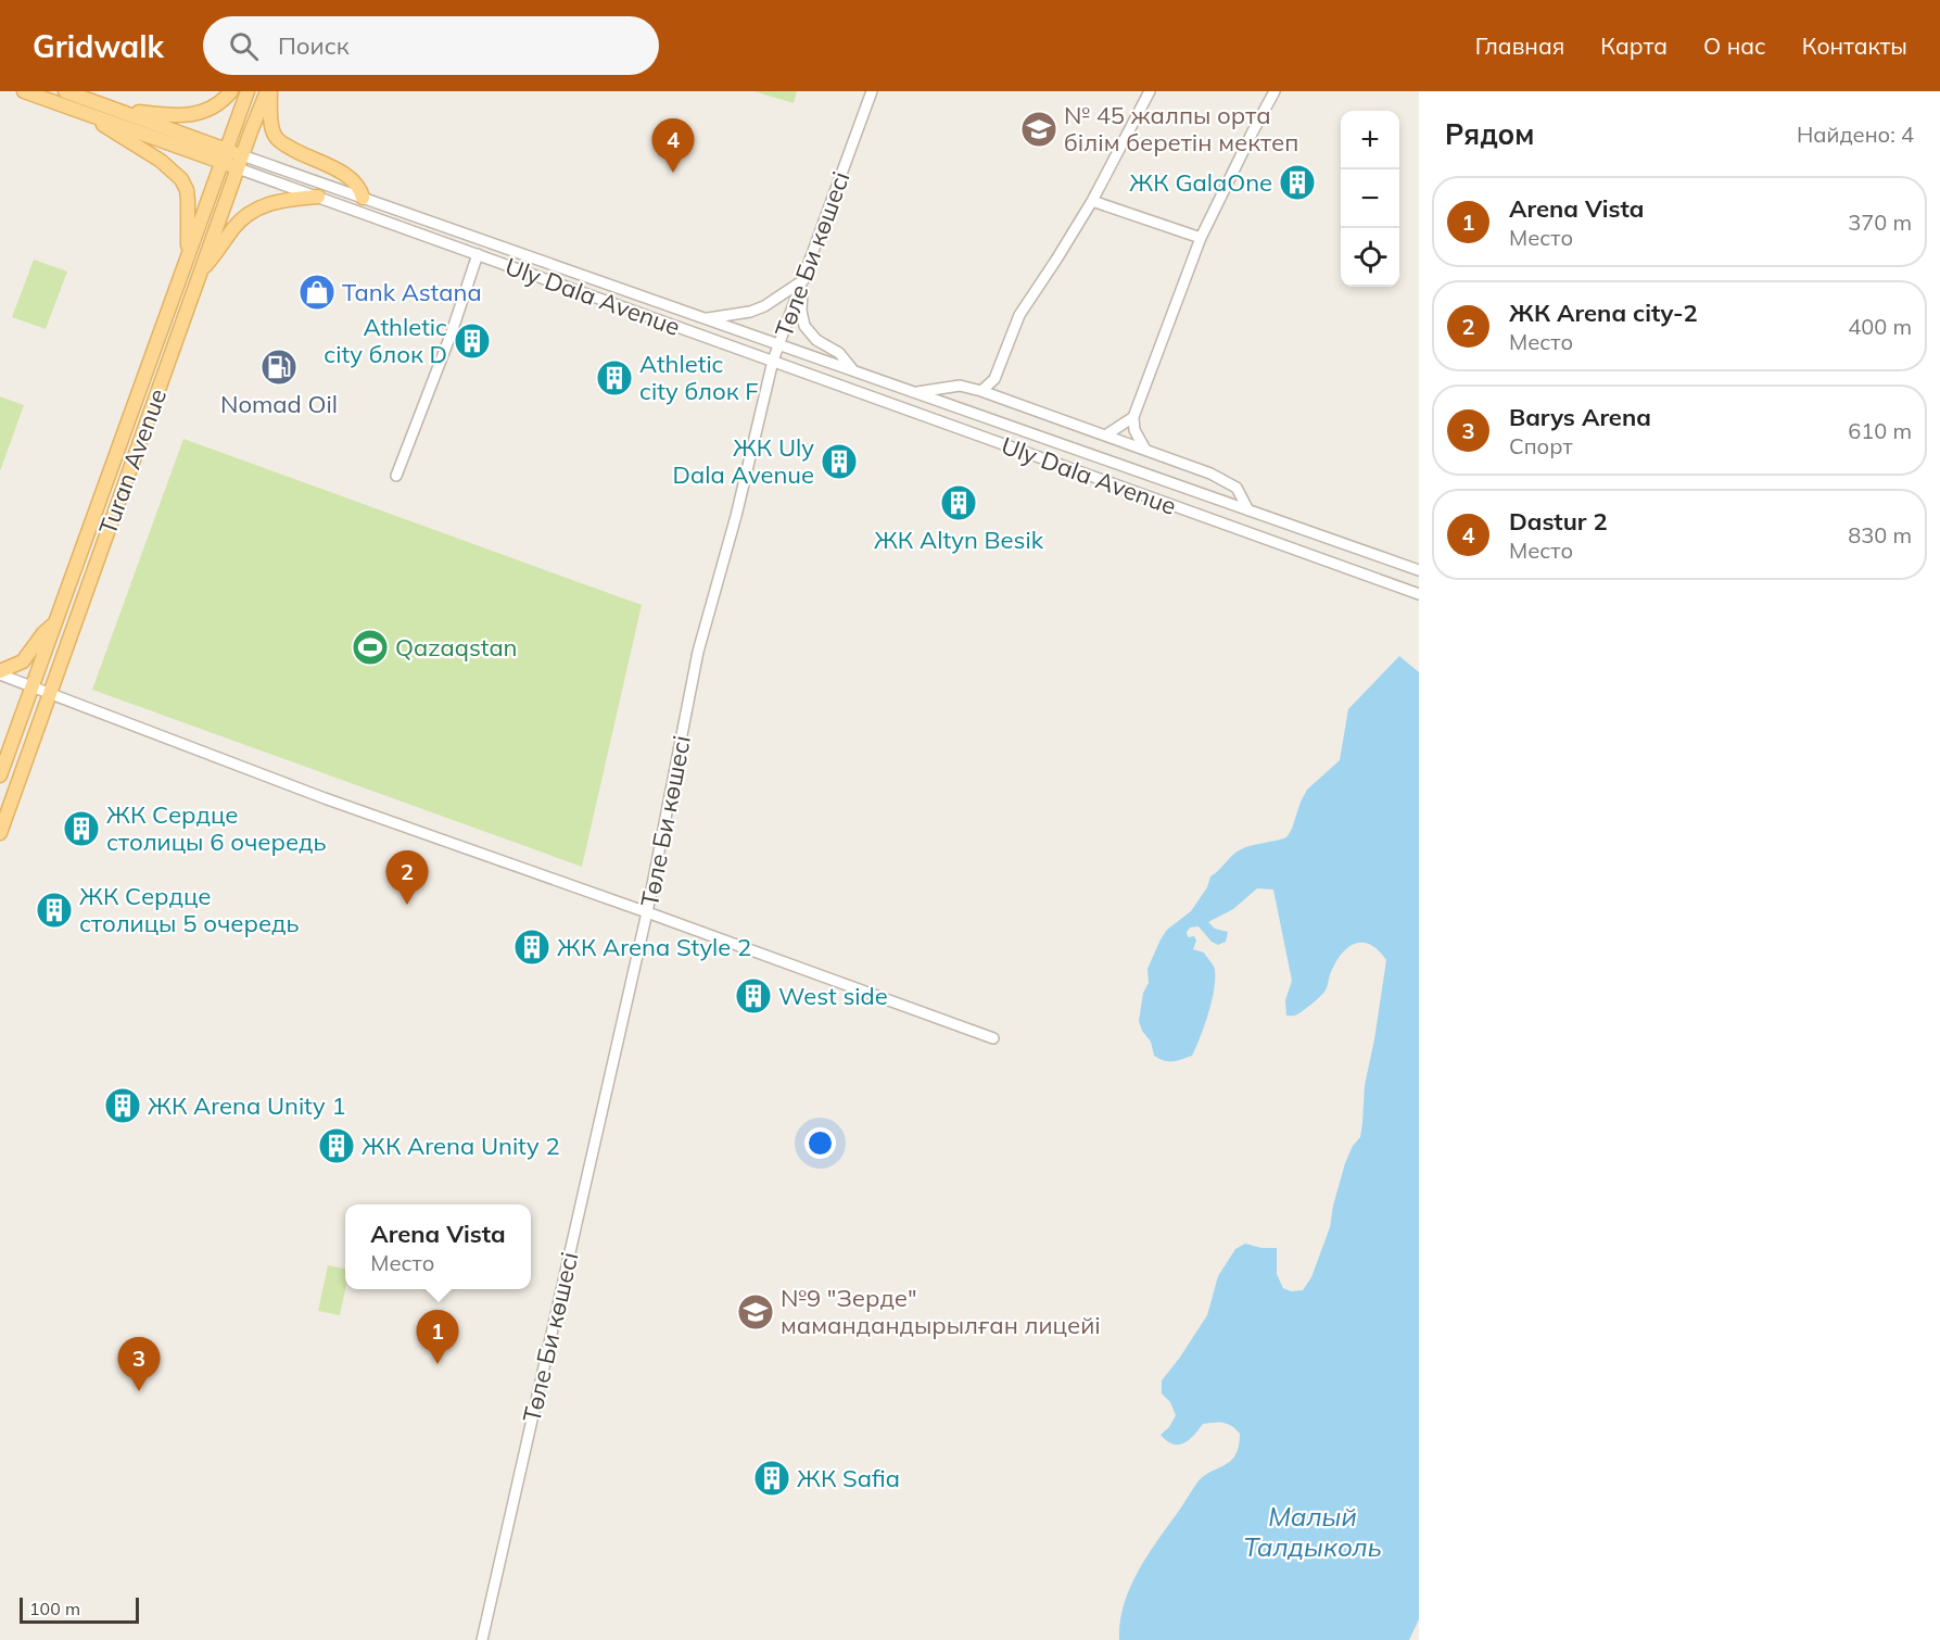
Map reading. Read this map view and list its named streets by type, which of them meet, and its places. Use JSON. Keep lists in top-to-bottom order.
{
  "streets": {
    "main road": ["Uly Dala Avenue", "Turan Avenue"],
    "street": ["Төле Би көшесі"]
  },
  "crossings": [
    ["Төле Би көшесі", "Uly Dala Avenue"],
    ["Uly Dala Avenue", "Turan Avenue"]
  ],
  "water": ["Малый Талдыколь"],
  "places": {
    "school or university": ["№ 45 жалпы орта білім беретін мектеп", "№9 \"Зерде\" мамандандырылған лицейі"],
    "building": [
      "ЖК GalaOne",
      "Athletic city блок D",
      "Athletic city блок F",
      "ЖК Uly Dala Avenue",
      "ЖК Altyn Besik",
      "ЖК Сердце столицы 6 очередь",
      "ЖК Сердце столицы 5 очередь",
      "ЖК Arena Style 2",
      "West side",
      "ЖК Arena Unity 1",
      "ЖК Arena Unity 2",
      "ЖК Safia"
    ],
    "shop": ["Tank Astana"],
    "fuel station": ["Nomad Oil"],
    "sports": ["Qazaqstan"]
  },
  "scale_bar": "100 m",
  "page": {
    "header": "Gridwalk",
    "search": "Поиск",
    "nav": [
      "Главная",
      "Карта",
      "О нас",
      "Контакты"
    ],
    "heading": ["Рядом", "Найдено: 4"],
    "map_buttons": ["+", "−"],
    "pins": [
      "4",
      "2",
      "1",
      "3"
    ],
    "list": [
      {
        "mark": "1",
        "name": "Arena Vista",
        "note": "Место",
        "value": "370 m"
      },
      {
        "mark": "2",
        "name": "ЖК Arena city-2",
        "note": "Место",
        "value": "400 m"
      },
      {
        "mark": "3",
        "name": "Barys Arena",
        "note": "Спорт",
        "value": "610 m"
      },
      {
        "mark": "4",
        "name": "Dastur 2",
        "note": "Место",
        "value": "830 m"
      }
    ],
    "popup": ["Arena Vista", "Место"],
    "scale": "100 m"
  }
}
